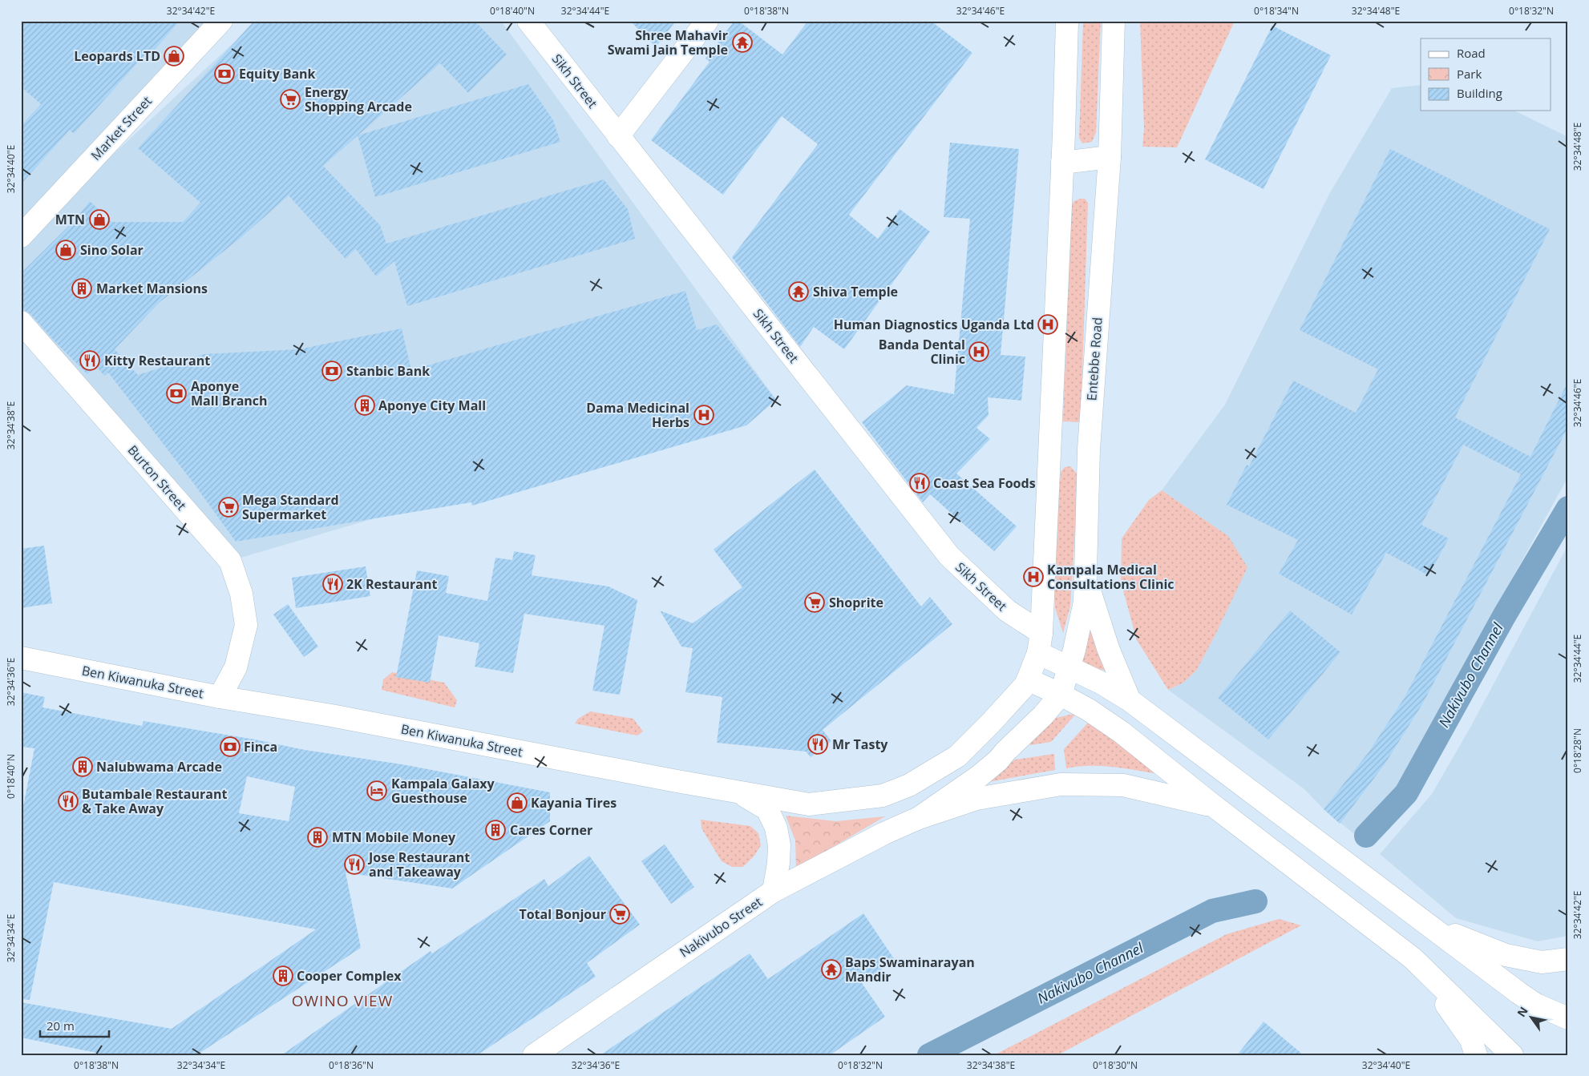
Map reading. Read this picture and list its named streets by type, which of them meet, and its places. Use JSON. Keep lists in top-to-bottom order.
{
  "streets": {
    "main road": [
      "Sikh Street",
      "Market Street",
      "Entebbe Road",
      "Burton Street",
      "Ben Kiwanuka Street",
      "Nakivubo Street"
    ]
  },
  "crossings": [
    ["Sikh Street", "Entebbe Road"],
    ["Burton Street", "Ben Kiwanuka Street"]
  ],
  "districts": ["OWINO VIEW"],
  "water": ["Nakivubo Channel"],
  "places": {
    "temple": ["Shree Mahavir Swami Jain Temple", "Shiva Temple", "Baps Swaminarayan Mandir"],
    "shop": [
      "Leopards LTD",
      "MTN",
      "Sino Solar",
      "Kayania Tires"
    ],
    "bank": [
      "Equity Bank",
      "Stanbic Bank",
      "Aponye Mall Branch",
      "Finca"
    ],
    "supermarket": [
      "Energy Shopping Arcade",
      "Mega Standard Supermarket",
      "Shoprite",
      "Total Bonjour"
    ],
    "building": [
      "Market Mansions",
      "Aponye City Mall",
      "Nalubwama Arcade",
      "Cares Corner",
      "MTN Mobile Money",
      "Cooper Complex"
    ],
    "hospital": [
      "Human Diagnostics Uganda Ltd",
      "Banda Dental Clinic",
      "Dama Medicinal Herbs",
      "Kampala Medical Consultations Clinic"
    ],
    "restaurant": [
      "Kitty Restaurant",
      "Coast Sea Foods",
      "2K Restaurant",
      "Mr Tasty",
      "Butambale Restaurant & Take Away",
      "Jose Restaurant and Takeaway"
    ],
    "hotel": ["Kampala Galaxy Guesthouse"]
  },
  "legend": ["Road", "Park", "Building"],
  "scale_bar": "20 m",
  "north": "top left",
  "coordinates": [
    "32°34'42\"E",
    "0°18'40\"N",
    "32°34'44\"E",
    "0°18'38\"N",
    "32°34'46\"E",
    "0°18'34\"N",
    "32°34'48\"E",
    "0°18'32\"N",
    "32°34'40\"E",
    "32°34'38\"E",
    "32°34'36\"E",
    "0°18'28\"N",
    "32°34'34\"E",
    "0°18'36\"N",
    "0°18'30\"N"
  ]
}
